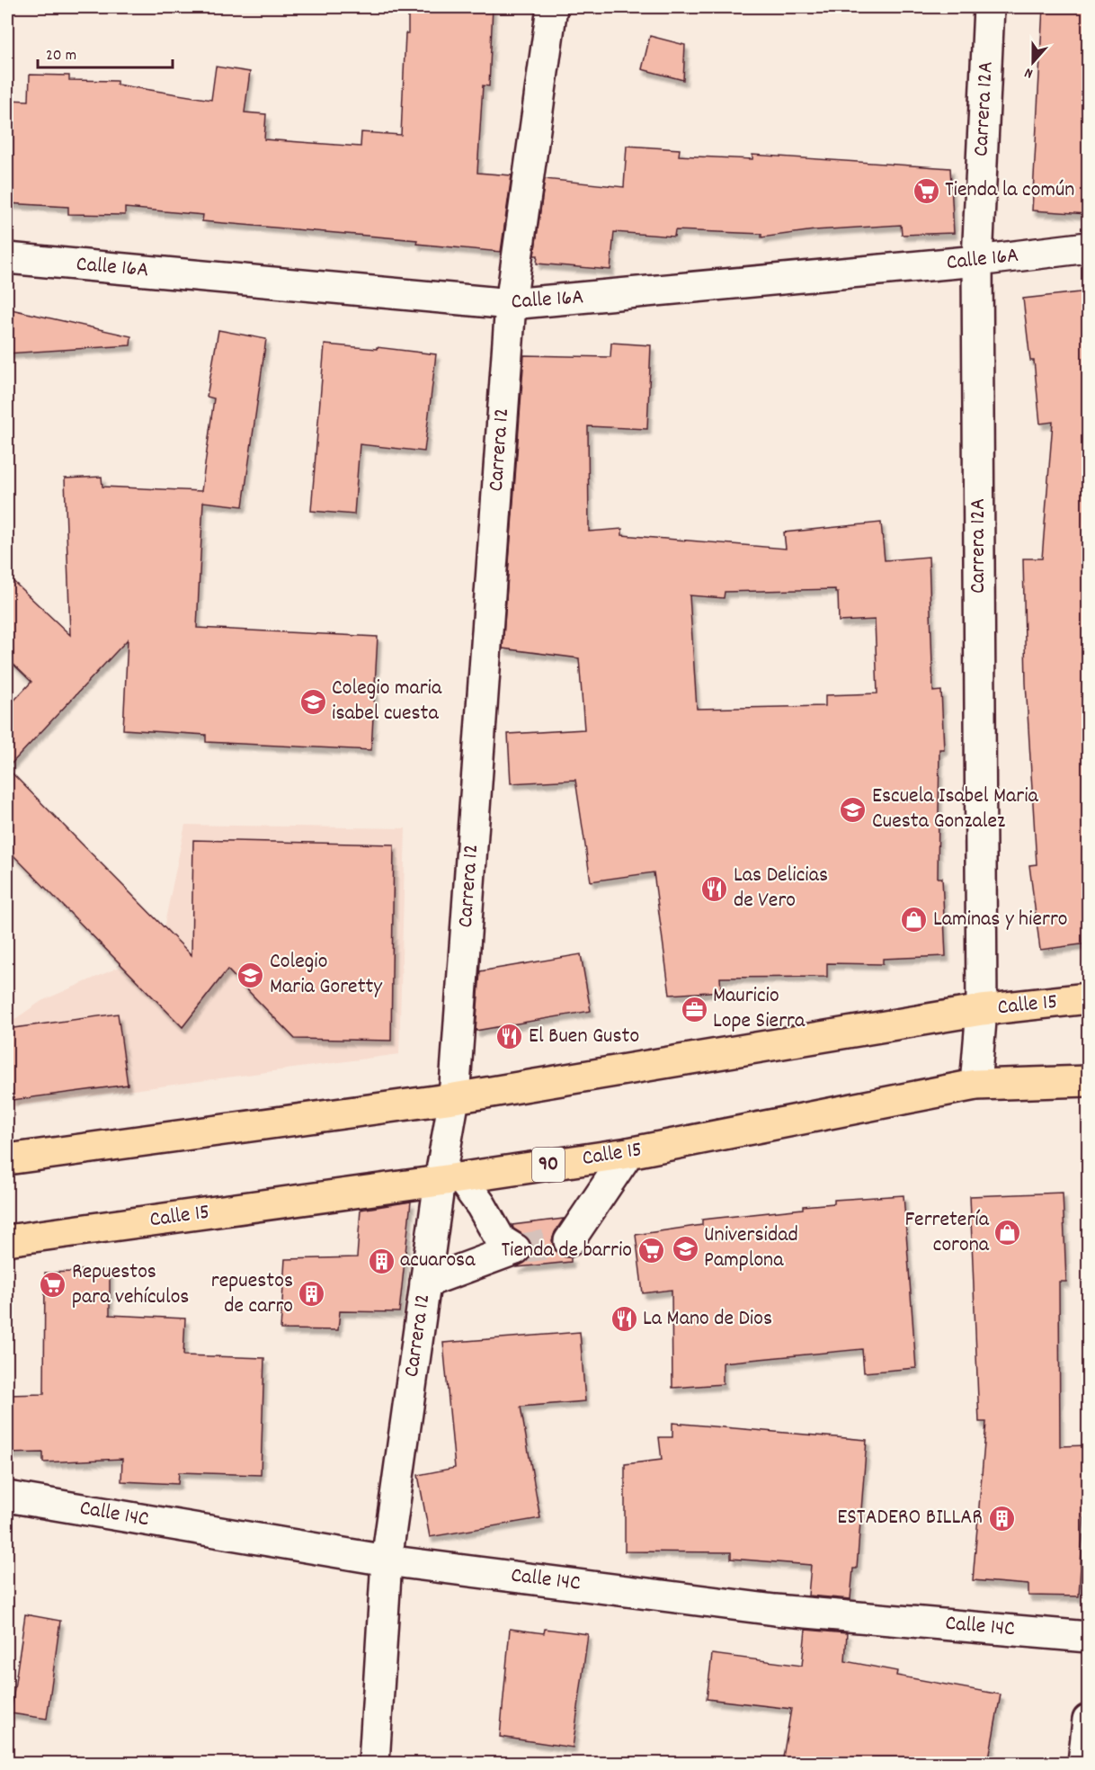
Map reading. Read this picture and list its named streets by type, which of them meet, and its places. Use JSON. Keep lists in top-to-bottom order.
{
  "streets": {
    "highway": ["Calle 15", "90"],
    "street": [
      "Carrera 12A",
      "Calle 16A",
      "Carrera 12",
      "Calle 14C"
    ]
  },
  "crossings": [
    ["Carrera 12A", "Calle 16A"],
    ["Carrera 12A", "Calle 15"],
    ["Calle 16A", "Carrera 12"],
    ["Carrera 12", "Calle 15"],
    ["Carrera 12", "Calle 14C"]
  ],
  "places": {
    "supermarket": ["Tienda la común", "Tienda de barrio", "Repuestos para vehículos"],
    "school or university": [
      "Colegio maria isabel cuesta",
      "Escuela Isabel Maria Cuesta Gonzalez",
      "Colegio Maria Goretty",
      "Universidad Pamplona"
    ],
    "restaurant": ["Las Delicias de Vero", "El Buen Gusto", "La Mano de Dios"],
    "shop": ["Laminas y hierro", "Ferretería corona"],
    "office": ["Mauricio Lope Sierra"],
    "building": ["acuarosa", "repuestos de carro", "ESTADERO BILLAR"]
  },
  "scale_bar": "20 m",
  "north": "bottom"
}
